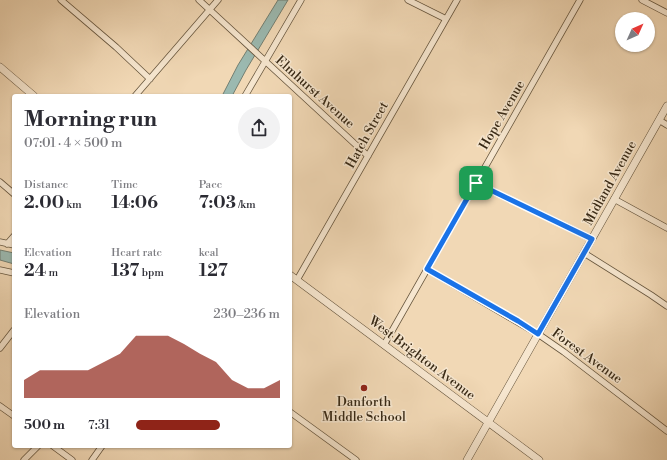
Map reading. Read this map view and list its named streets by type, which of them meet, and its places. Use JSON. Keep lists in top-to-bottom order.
{
  "streets": {
    "street": [
      "Elmhurst Avenue",
      "Hope Avenue",
      "Hatch Street",
      "Midland Avenue",
      "Forest Avenue",
      "West Brighton Avenue"
    ]
  },
  "crossings": [
    ["Elmhurst Avenue", "Hatch Street"],
    ["Hope Avenue", "Forest Avenue"],
    ["Hope Avenue", "West Brighton Avenue"],
    ["Hatch Street", "West Brighton Avenue"],
    ["Midland Avenue", "Forest Avenue"],
    ["Midland Avenue", "West Brighton Avenue"]
  ],
  "places": ["Danforth Middle School"],
  "north": "top right",
  "page": {
    "heading": ["Morning run", "07:01 · 4 × 500 m"],
    "stats": [
      ["Distance", "2.00 km"],
      ["Time", "14:06"],
      ["Pace", "7:03 /km"],
      ["Elevation", "24 m"],
      ["Heart rate", "137 bpm"],
      ["kcal", "127"]
    ],
    "chart": ["Elevation", "230–236 m"],
    "list": [
      {
        "name": "500 m",
        "note": "7:31"
      }
    ]
  }
}
